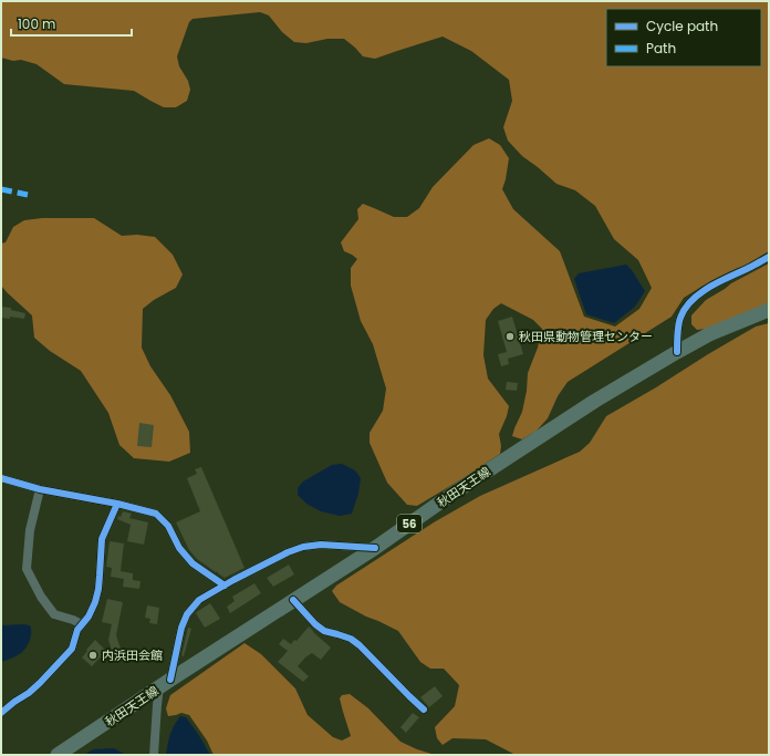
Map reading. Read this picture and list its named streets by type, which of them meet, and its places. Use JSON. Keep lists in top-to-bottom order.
{
  "streets": {
    "main road": ["秋田天王線", "56"]
  },
  "places": ["秋田県動物管理センター", "内浜田会館"],
  "legend": ["Cycle path", "Path"],
  "scale_bar": "100 m"
}
